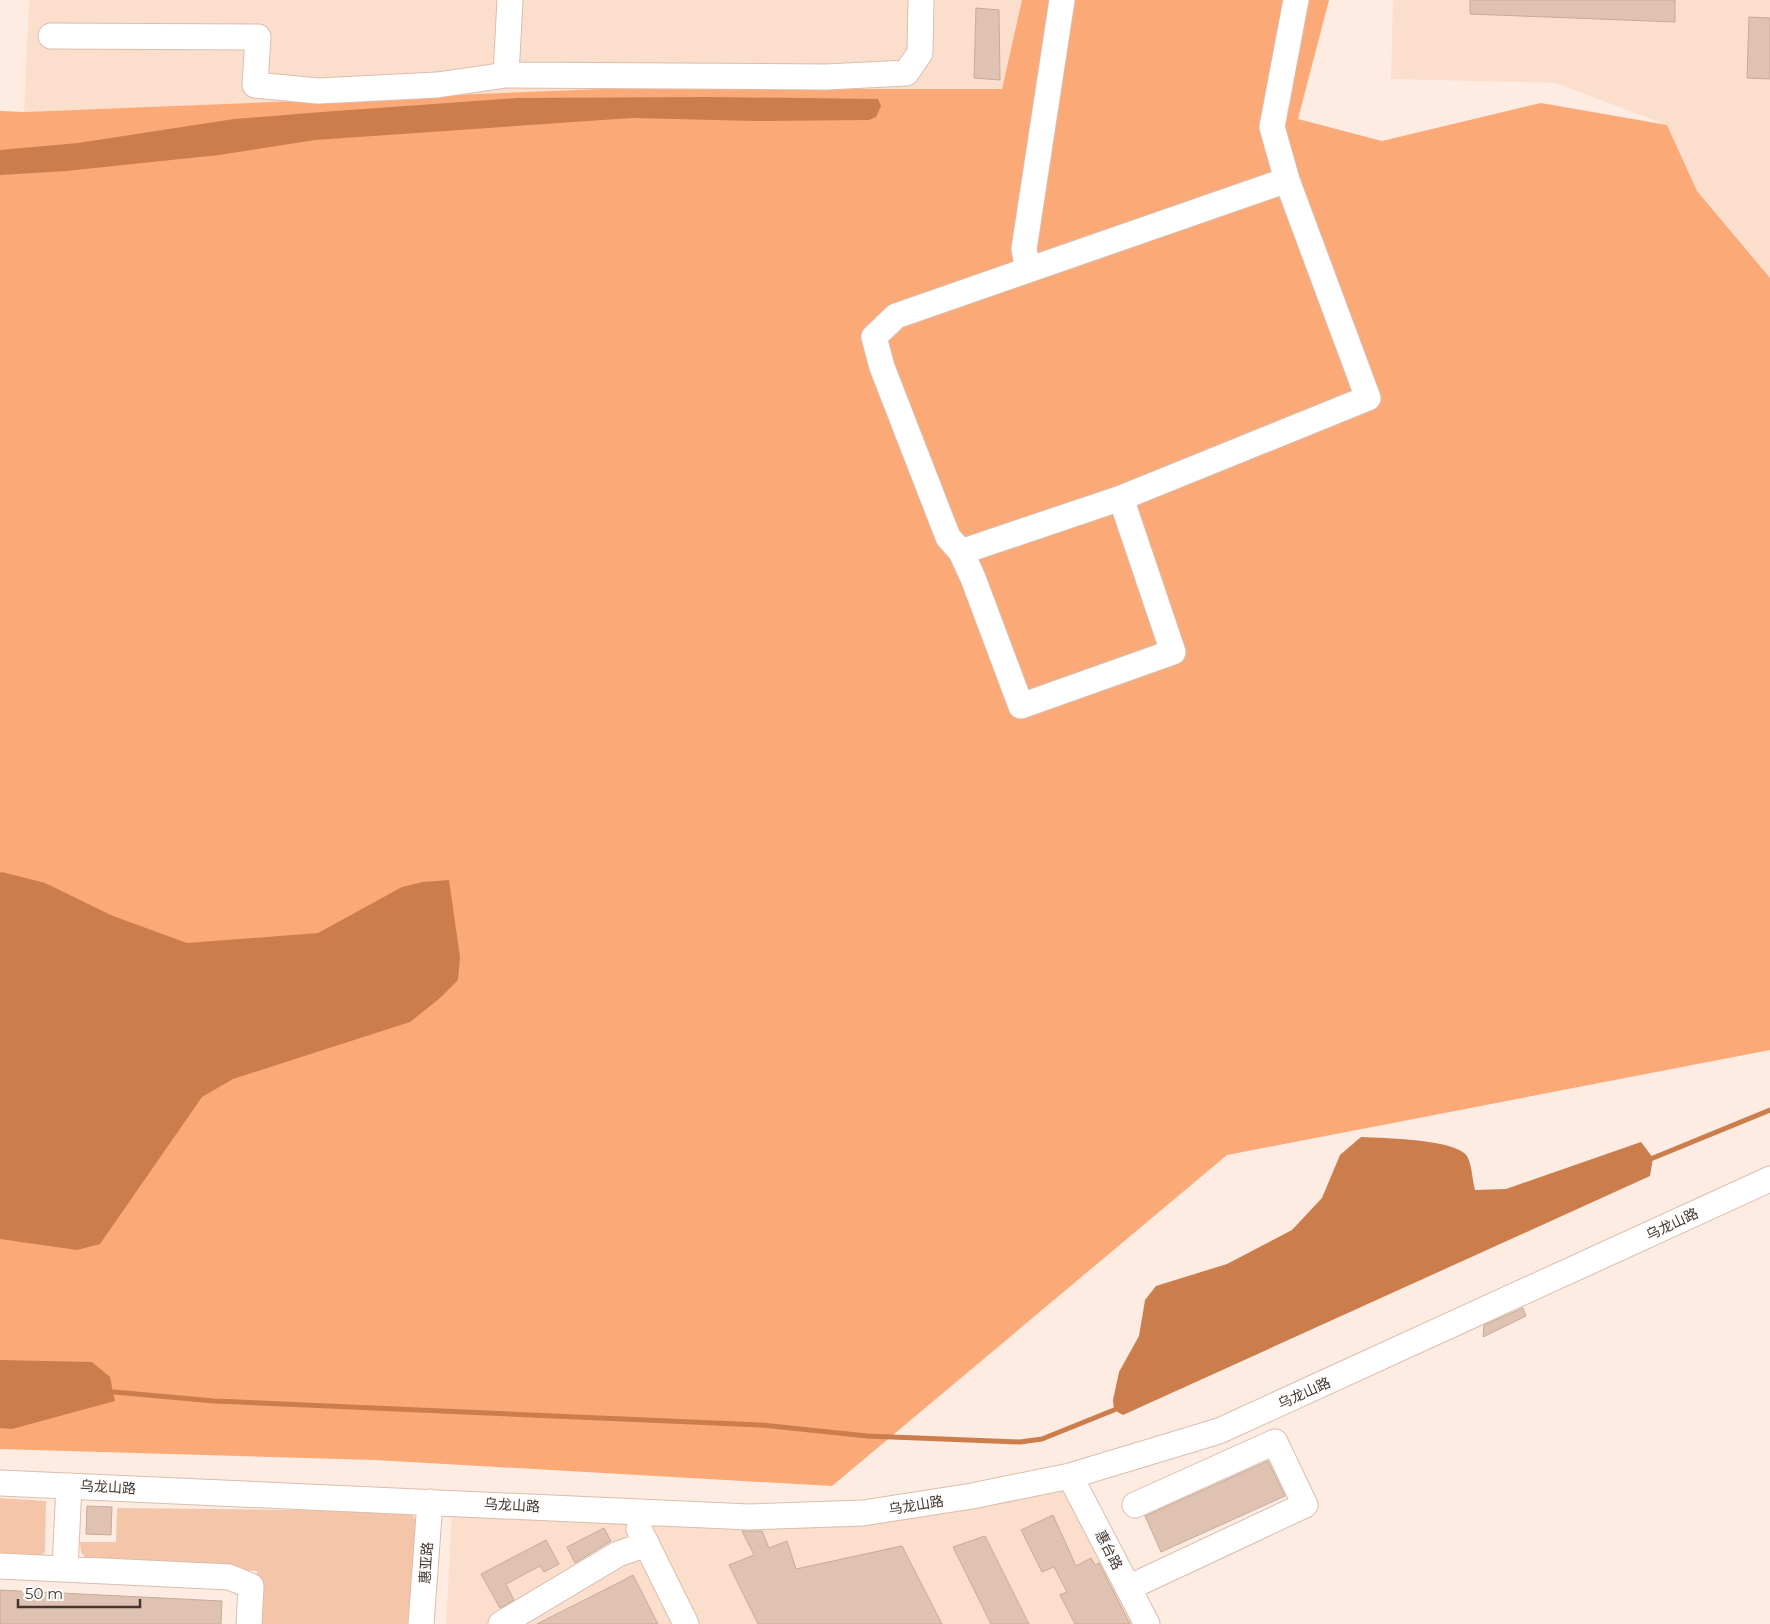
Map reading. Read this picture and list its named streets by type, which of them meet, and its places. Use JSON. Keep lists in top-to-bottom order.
{
  "streets": {
    "street": ["乌龙山路", "惠台路", "惠亚路"]
  },
  "crossings": [
    ["乌龙山路", "惠台路"],
    ["乌龙山路", "惠亚路"]
  ],
  "scale_bar": "50 m"
}
